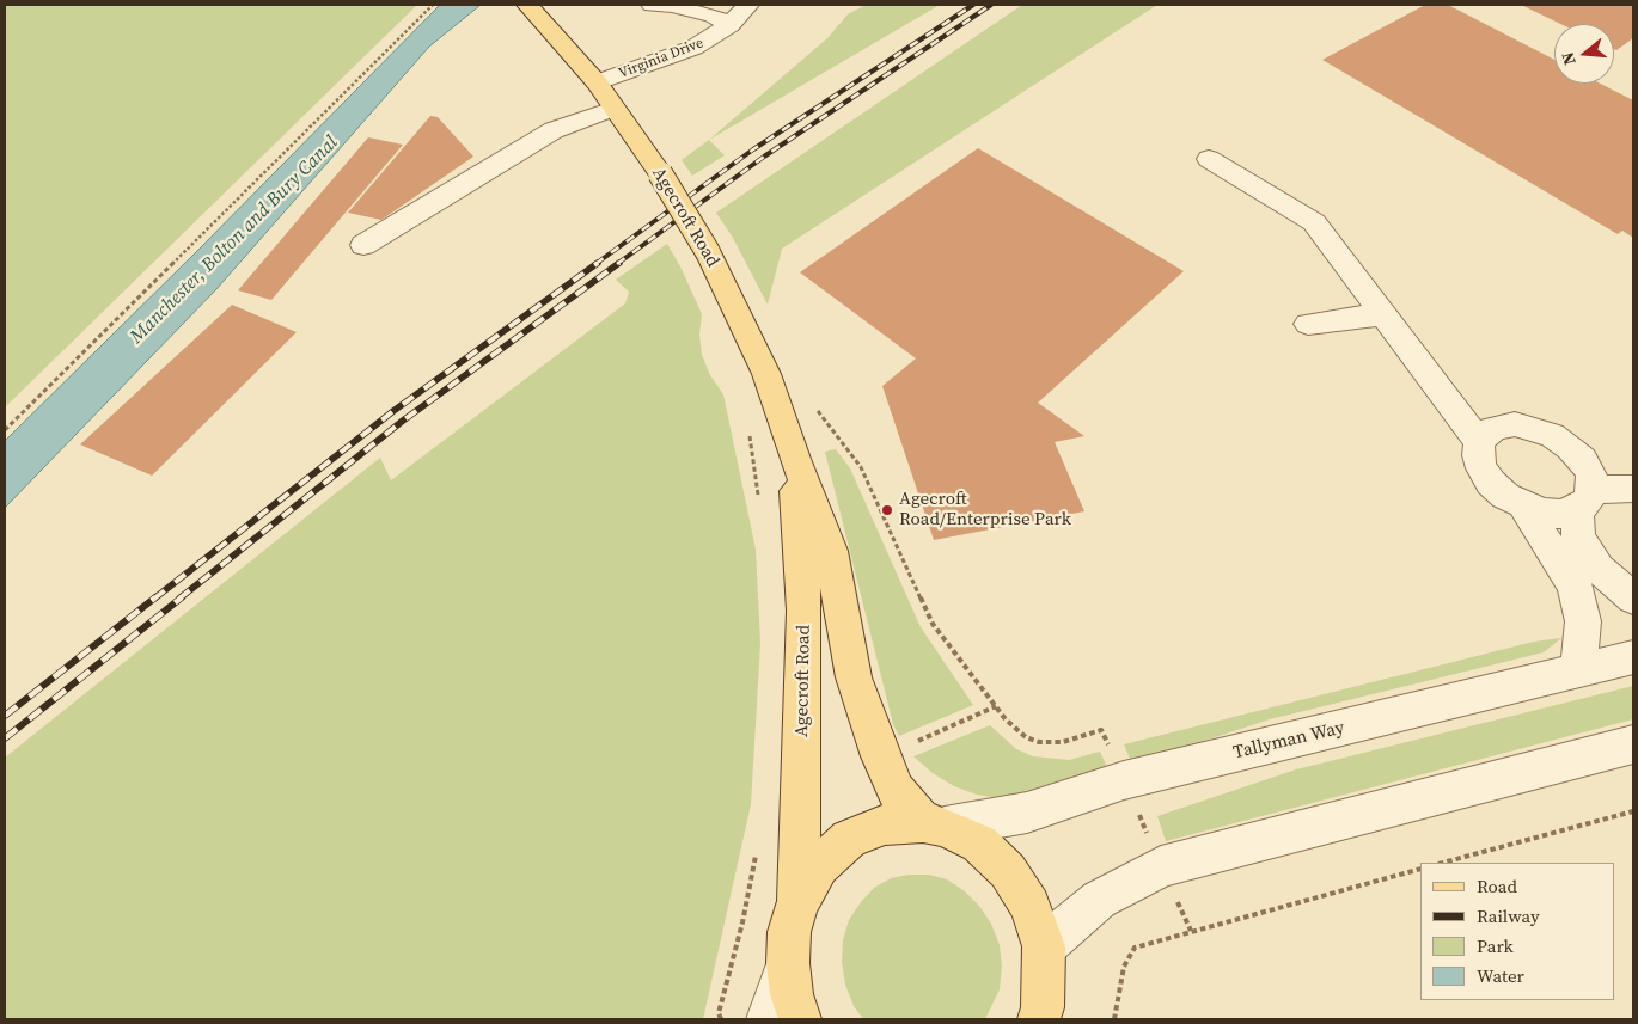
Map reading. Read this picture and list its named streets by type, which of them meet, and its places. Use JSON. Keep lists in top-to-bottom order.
{
  "streets": {
    "main road": ["Agecroft Road"],
    "street": ["Virginia Drive", "Tallyman Way"]
  },
  "crossings": [
    ["Virginia Drive", "Agecroft Road"],
    ["Agecroft Road", "Tallyman Way"]
  ],
  "water": ["Manchester, Bolton and Bury Canal"],
  "places": ["Agecroft Road/Enterprise Park"],
  "legend": [
    "Road",
    "Railway",
    "Park",
    "Water"
  ],
  "north": "left"
}
